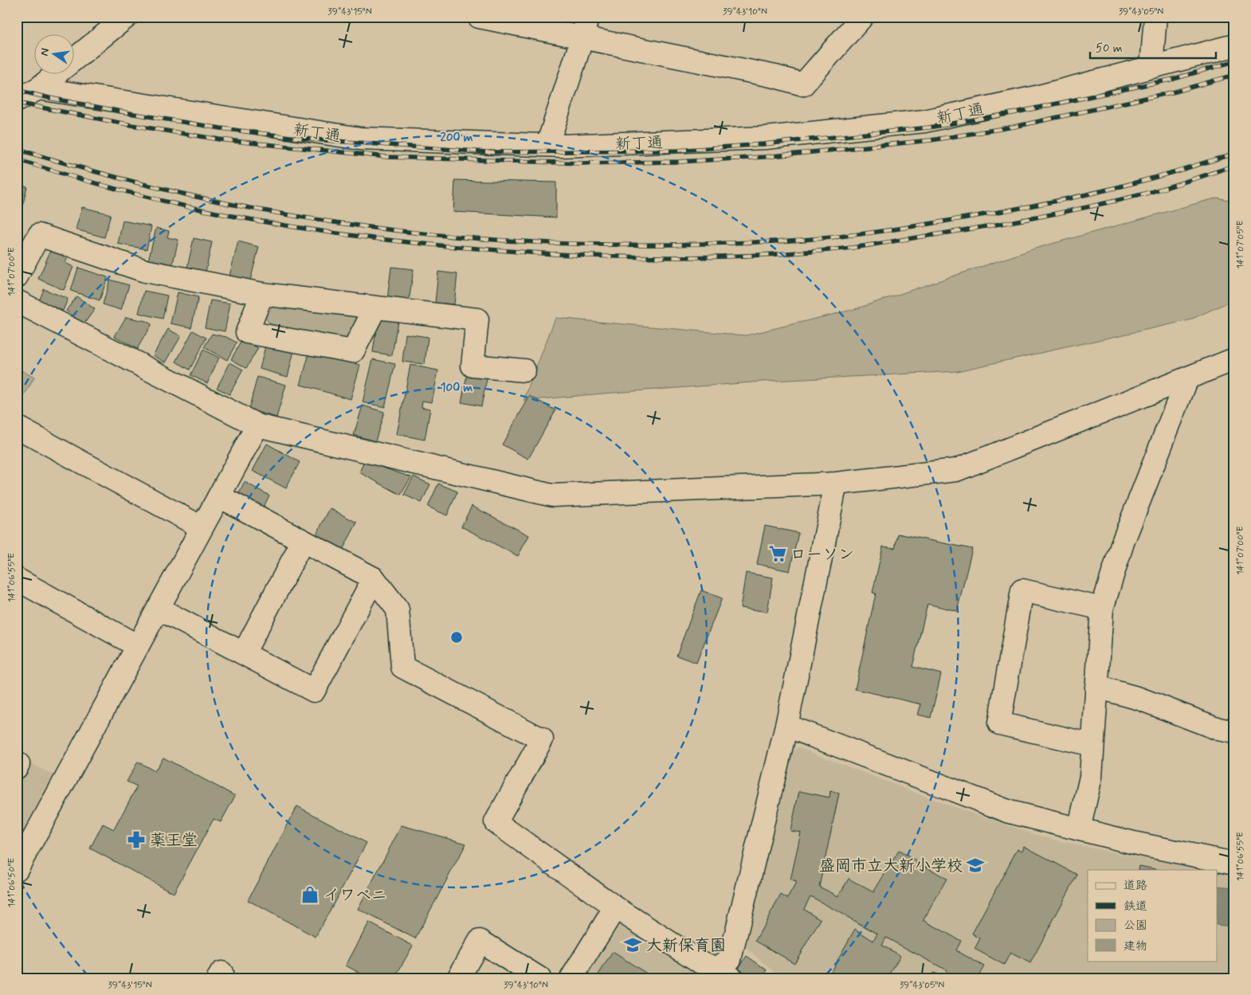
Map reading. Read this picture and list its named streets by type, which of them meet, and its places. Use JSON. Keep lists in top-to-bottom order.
{
  "streets": {
    "street": ["新丁通"]
  },
  "places": {
    "supermarket": ["ローソン"],
    "pharmacy": ["薬王堂"],
    "school or university": ["盛岡市立大新小学校", "大新保育園"],
    "shop": ["イワベニ"]
  },
  "legend": [
    "道路",
    "鉄道",
    "公園",
    "建物"
  ],
  "scale_bar": "50 m",
  "north": "left",
  "coordinates": [
    "39°43'15\"N",
    "39°43'10\"N",
    "39°43'05\"N",
    "141°07'05\"E",
    "141°07'00\"E",
    "141°06'55\"E",
    "141°06'50\"E"
  ],
  "rings": ["200 m", "100 m"]
}
